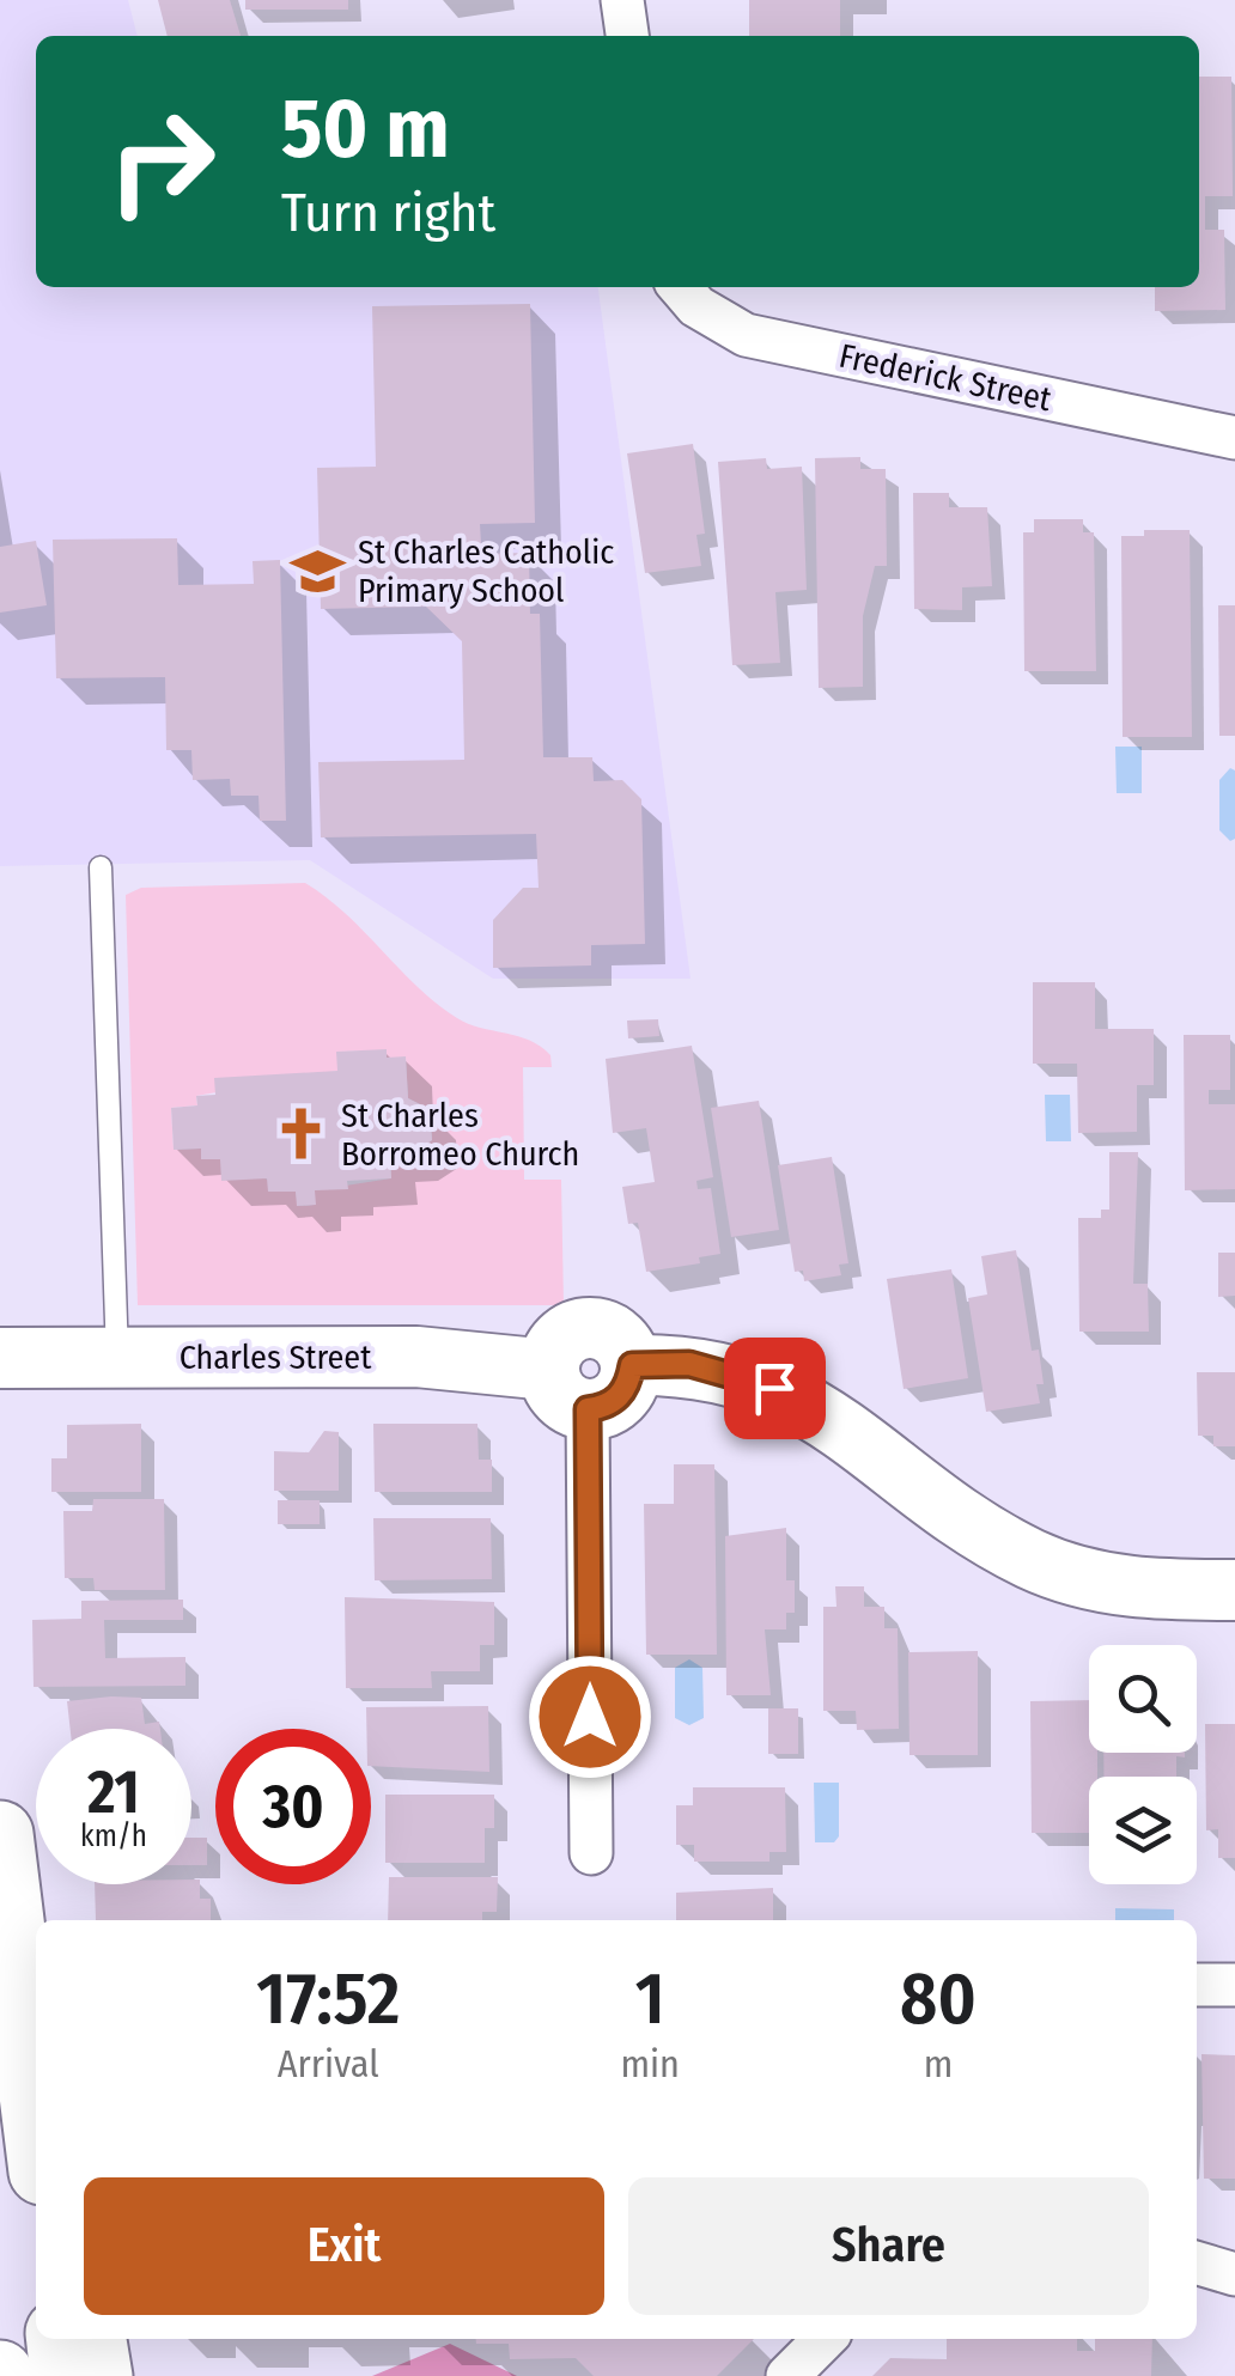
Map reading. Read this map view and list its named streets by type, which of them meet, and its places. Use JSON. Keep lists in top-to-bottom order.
{
  "streets": {
    "street": ["Frederick Street", "Charles Street"]
  },
  "places": {
    "school or university": ["St Charles Catholic Primary School"],
    "church": ["St Charles Borromeo Church"]
  },
  "page": {
    "turn": ["50 m", "Turn right"],
    "speed": "21 km/h",
    "limit": "30",
    "eta": [
      "17:52",
      "Arrival",
      "1",
      "min",
      "80",
      "m"
    ],
    "buttons": ["Exit", "Share"]
  }
}
